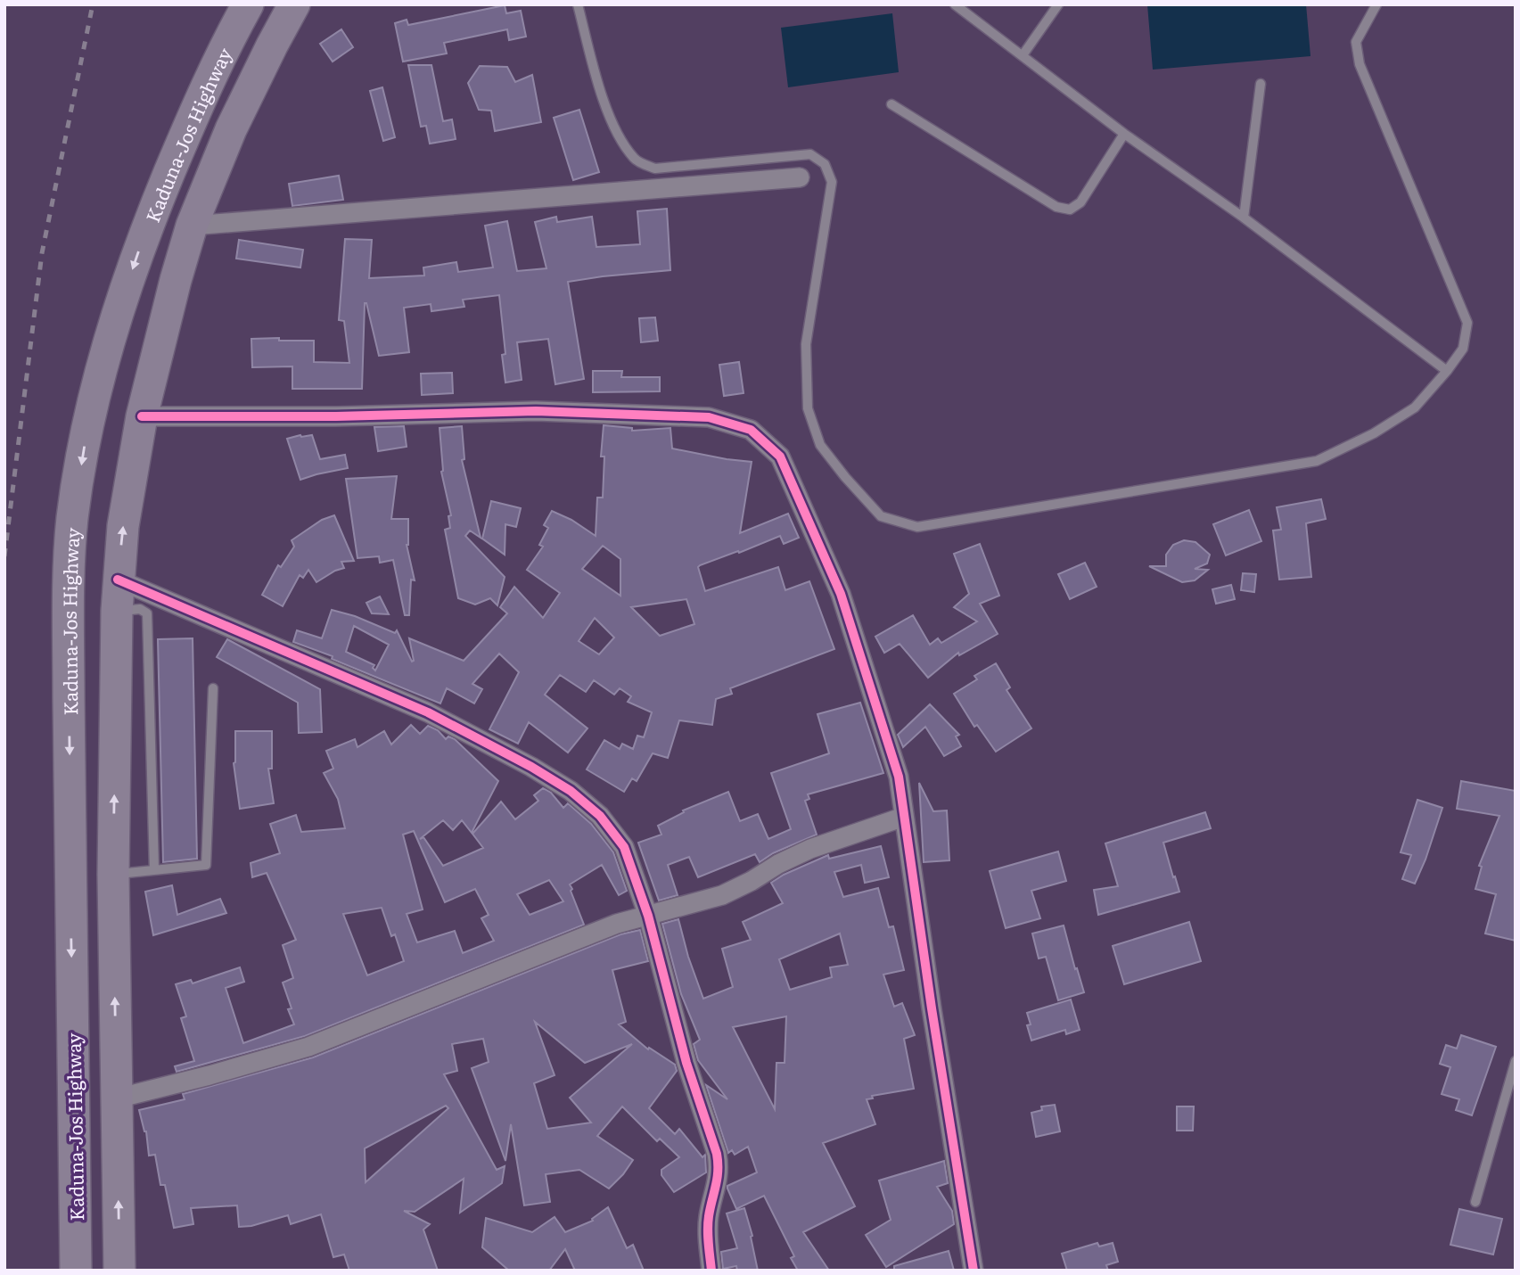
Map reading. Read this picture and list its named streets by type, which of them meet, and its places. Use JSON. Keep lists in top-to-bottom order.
{
  "streets": {
    "highway": ["Kaduna-Jos Highway"]
  }
}
